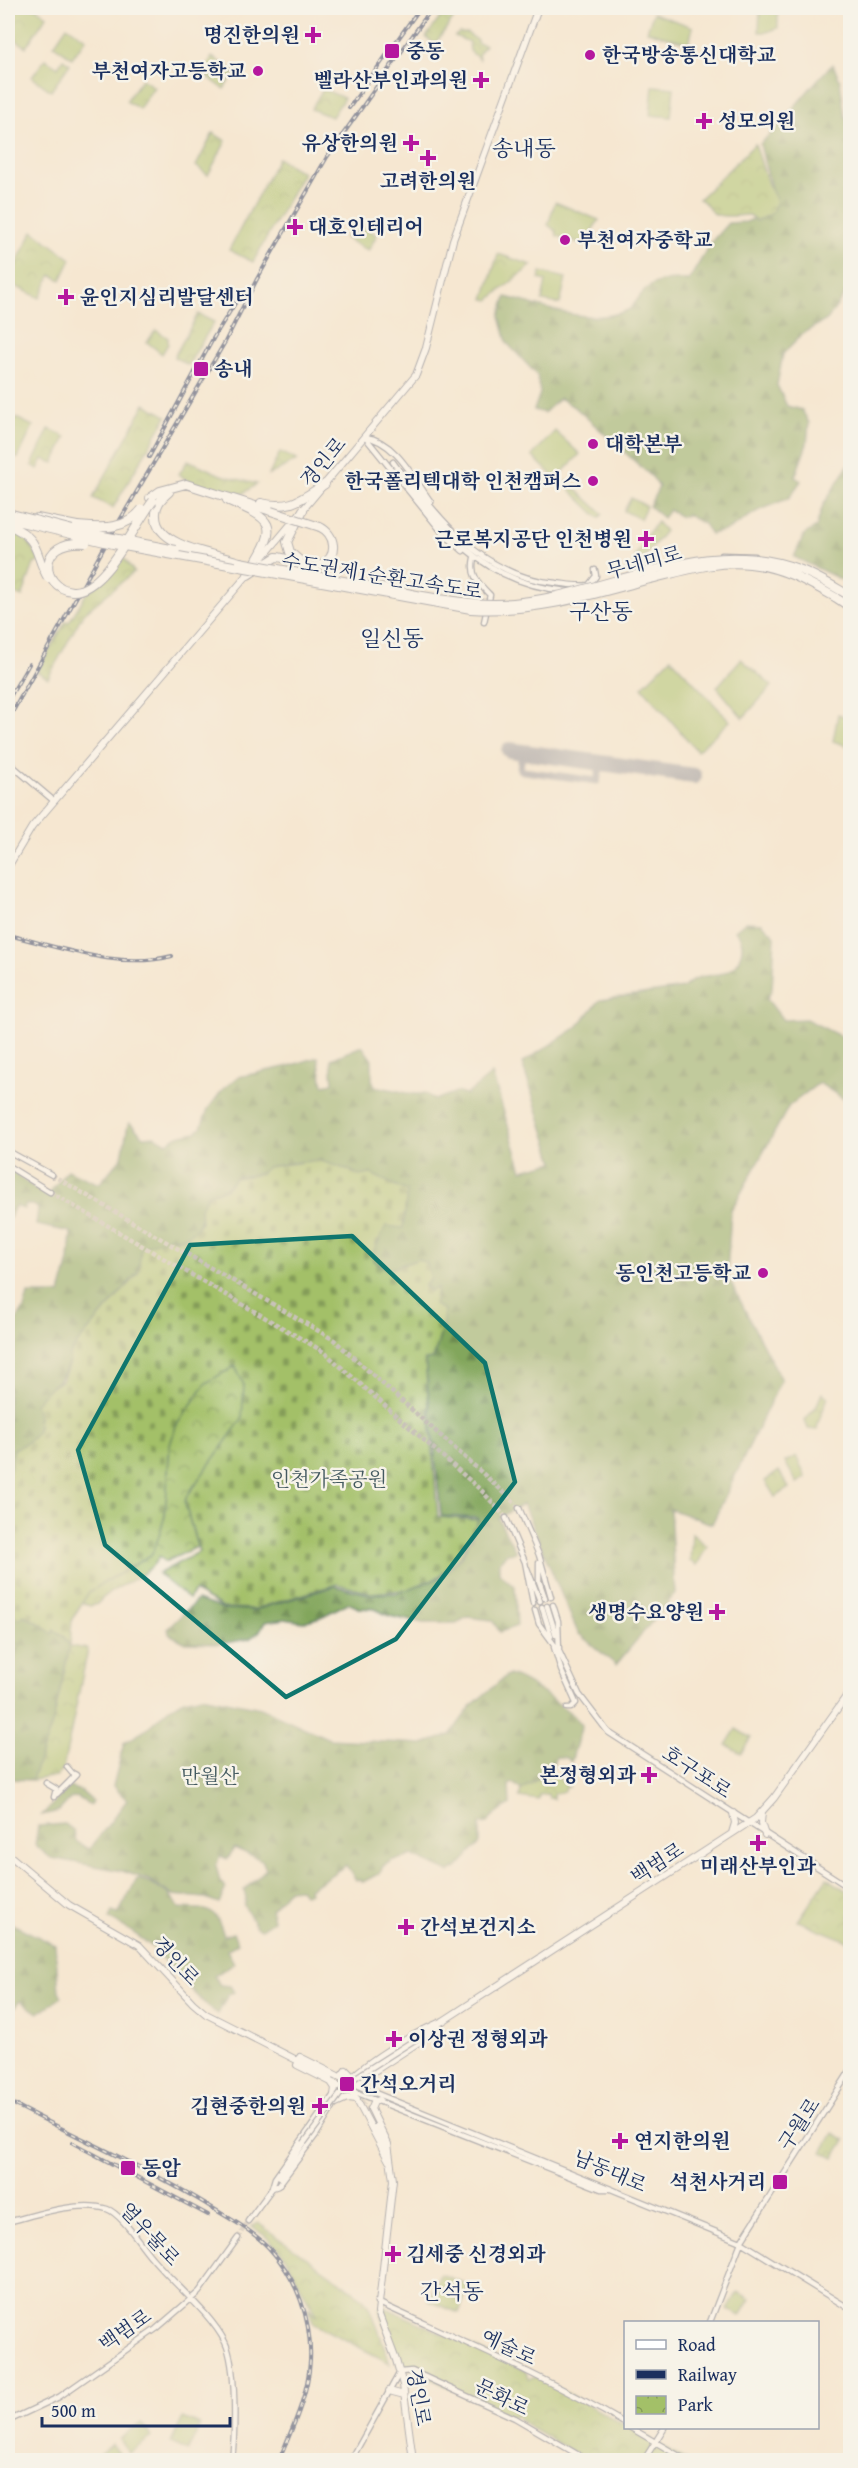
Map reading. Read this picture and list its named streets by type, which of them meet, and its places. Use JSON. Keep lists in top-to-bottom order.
{
  "streets": {
    "highway": ["수도권제1순환고속도로"],
    "main road": [
      "경인로",
      "무네미로",
      "호구포로",
      "백범로",
      "구월로",
      "남동대로",
      "열우물로",
      "예술로",
      "문화로"
    ]
  },
  "crossings": [
    ["경인로", "백범로"],
    ["경인로", "예술로"],
    ["경인로", "문화로"],
    ["무네미로", "수도권제1순환고속도로"],
    ["호구포로", "백범로"],
    ["백범로", "남동대로"],
    ["백범로", "열우물로"],
    ["구월로", "남동대로"]
  ],
  "districts": [
    "송내동",
    "구산동",
    "일신동",
    "간석동"
  ],
  "parks": ["인천가족공원", "만월산"],
  "places": {
    "health": [
      "명진한의원",
      "벨라산부인과의원",
      "성모의원",
      "유상한의원",
      "고려한의원",
      "대호인테리어",
      "윤인지심리발달센터",
      "근로복지공단 인천병원",
      "생명수요양원",
      "본정형외과",
      "미래산부인과",
      "간석보건지소",
      "이상권 정형외과",
      "김현중한의원",
      "연지한의원",
      "김세중 신경외과"
    ],
    "transit": [
      "중동",
      "송내",
      "간석오거리",
      "동암",
      "석천사거리"
    ],
    "other": [
      "한국방송통신대학교",
      "부천여자고등학교",
      "부천여자중학교",
      "대학본부",
      "한국폴리텍대학 인천캠퍼스",
      "동인천고등학교"
    ]
  },
  "legend": ["Road", "Railway", "Park"],
  "scale_bar": "500 m"
}
